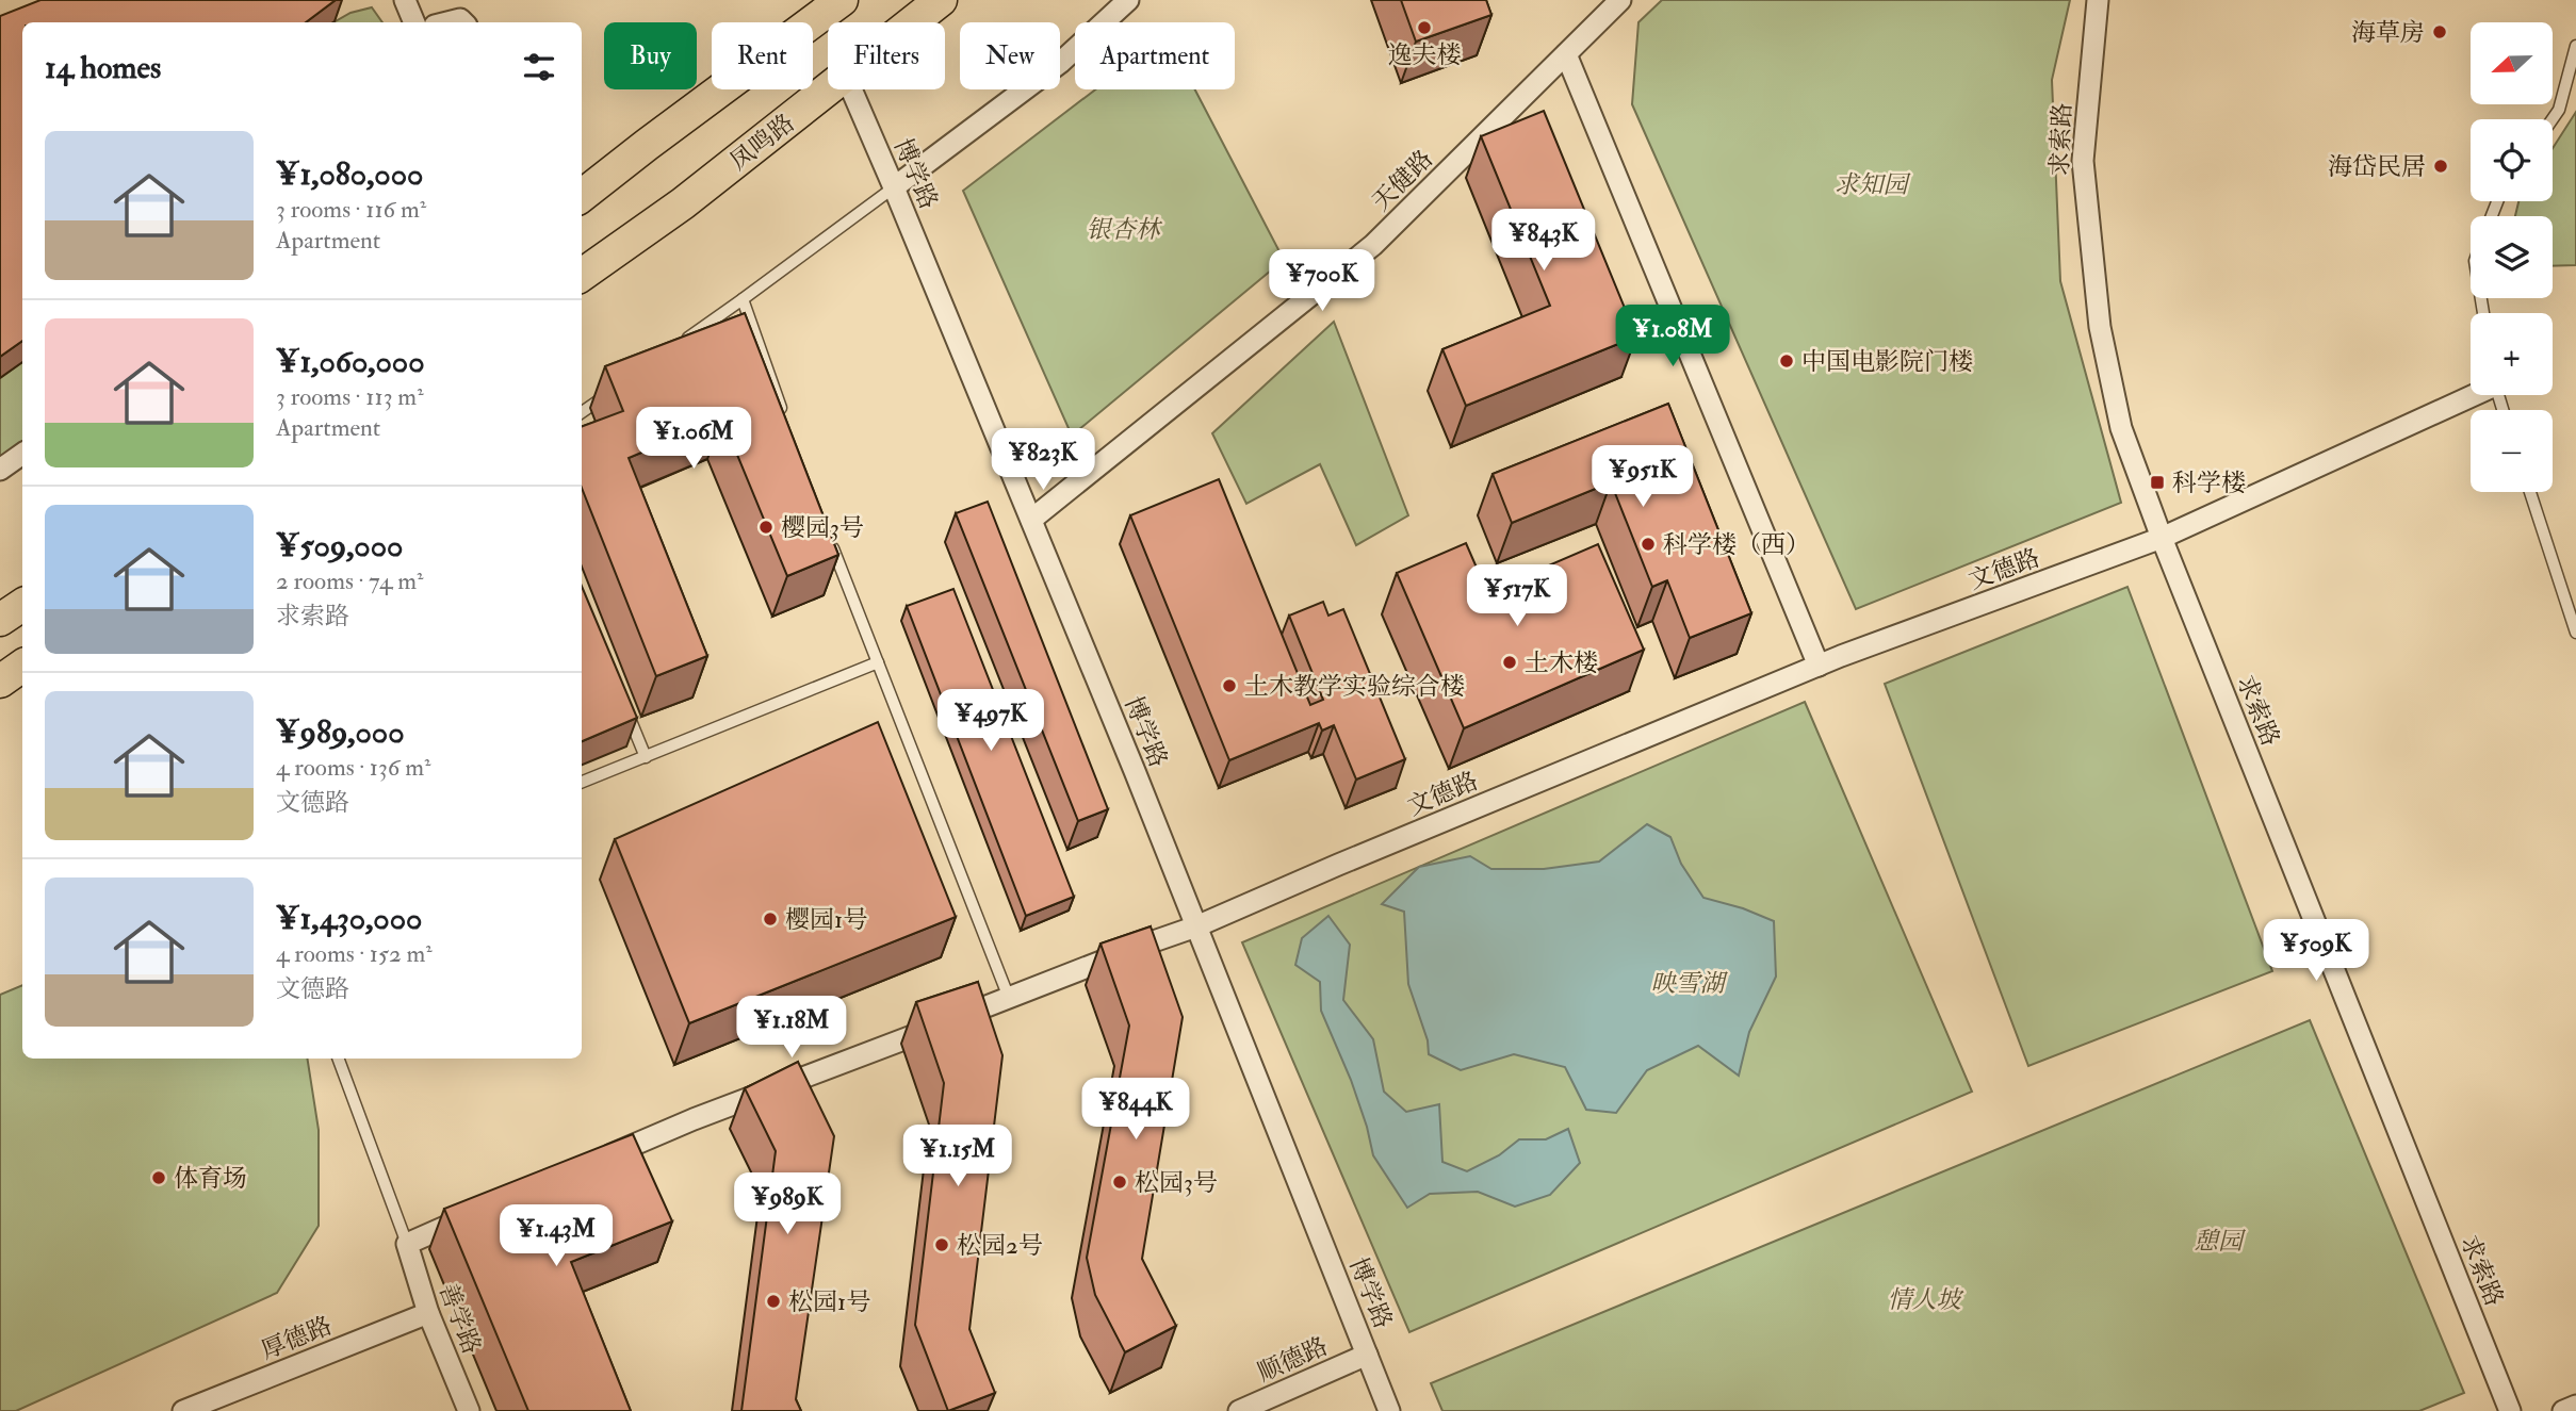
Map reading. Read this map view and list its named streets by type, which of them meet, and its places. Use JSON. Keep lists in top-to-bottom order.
{
  "streets": {
    "main road": ["凤鸣路"],
    "street": [
      "求索路",
      "博学路",
      "天健路",
      "文德路",
      "善学路",
      "厚德路",
      "顺德路"
    ]
  },
  "crossings": [
    ["求索路", "文德路"],
    ["博学路", "天健路"],
    ["博学路", "文德路"],
    ["博学路", "顺德路"],
    ["善学路", "厚德路"]
  ],
  "parks": [
    "求知园",
    "银杏林",
    "映雪湖",
    "憩园",
    "情人坡"
  ],
  "places": {
    "other": [
      "逸夫楼",
      "海草房",
      "海岱民居",
      "中国电影院门楼",
      "樱园3号",
      "科学楼（西）",
      "土木楼",
      "土木教学实验综合楼",
      "樱园1号",
      "体育场",
      "松园3号",
      "松园2号",
      "松园1号"
    ],
    "transit": ["科学楼"]
  },
  "north": "left",
  "page": {
    "map_buttons": ["+", "−"],
    "chip": [
      "Buy",
      "Rent",
      "Filters",
      "New",
      "Apartment"
    ],
    "heading": "14 homes",
    "list": [
      {
        "name": "¥1,080,000",
        "note": "3 rooms · 116 m² · Apartment"
      },
      {
        "name": "¥1,060,000",
        "note": "3 rooms · 113 m² · Apartment"
      },
      {
        "name": "¥509,000",
        "note": "2 rooms · 74 m² · 求索路"
      },
      {
        "name": "¥989,000",
        "note": "4 rooms · 136 m² · 文德路"
      },
      {
        "name": "¥1,430,000",
        "note": "4 rooms · 152 m² · 文德路"
      }
    ],
    "price": [
      "¥843K",
      "¥700K",
      "¥1.08M",
      "¥1.06M",
      "¥823K",
      "¥951K",
      "¥517K",
      "¥497K",
      "¥509K",
      "¥1.18M",
      "¥844K",
      "¥1.15M",
      "¥989K",
      "¥1.43M"
    ]
  }
}
